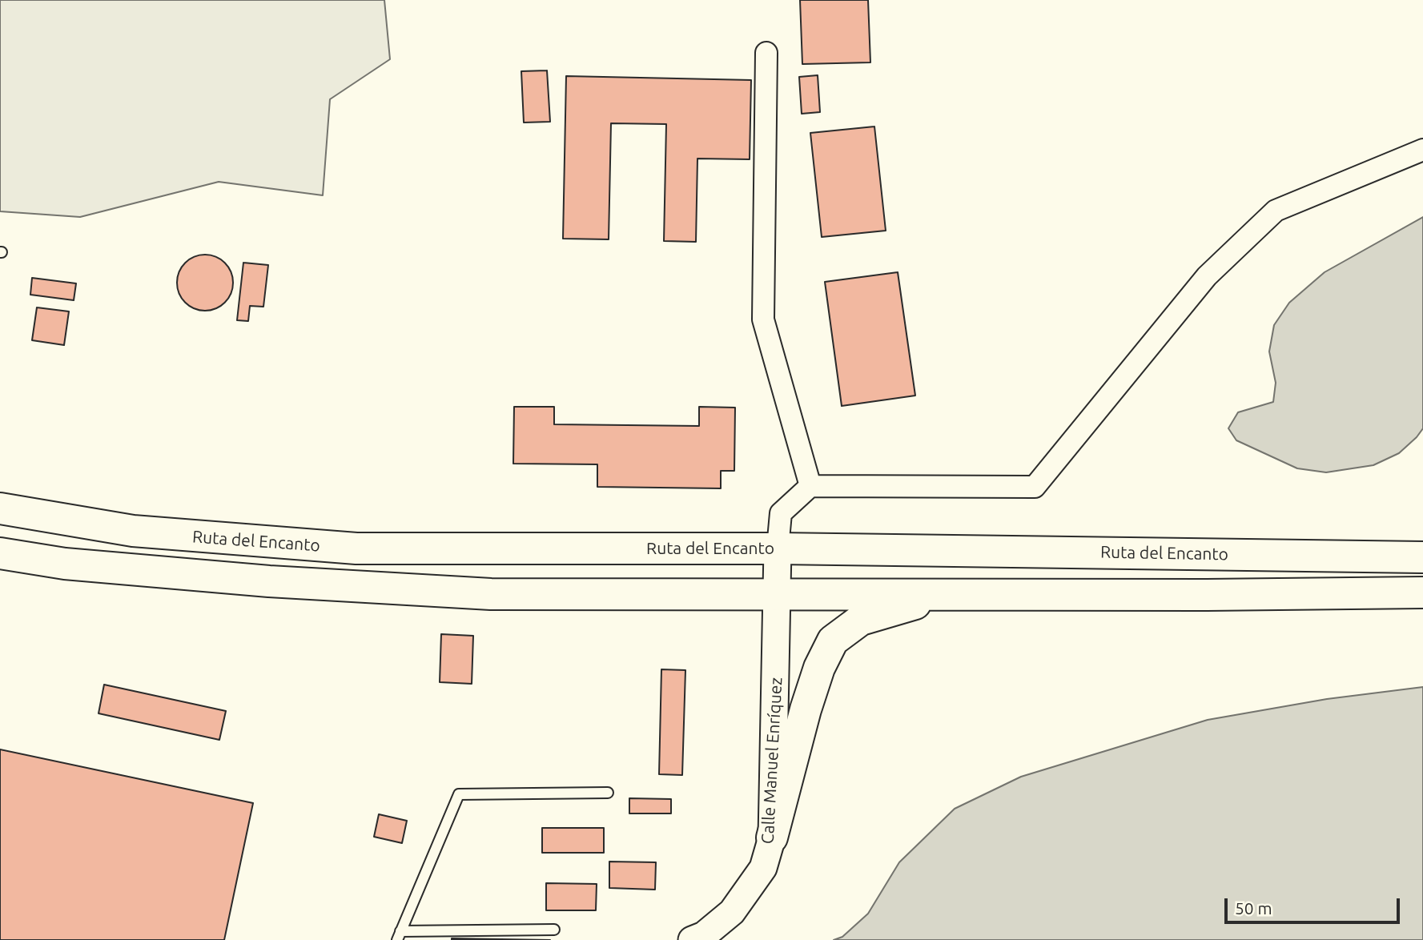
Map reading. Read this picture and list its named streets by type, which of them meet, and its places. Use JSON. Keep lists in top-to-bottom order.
{
  "streets": {
    "main road": ["Ruta del Encanto"],
    "street": ["Calle Manuel Enríquez"]
  },
  "crossings": [
    ["Ruta del Encanto", "Calle Manuel Enríquez"]
  ],
  "scale_bar": "50 m"
}
